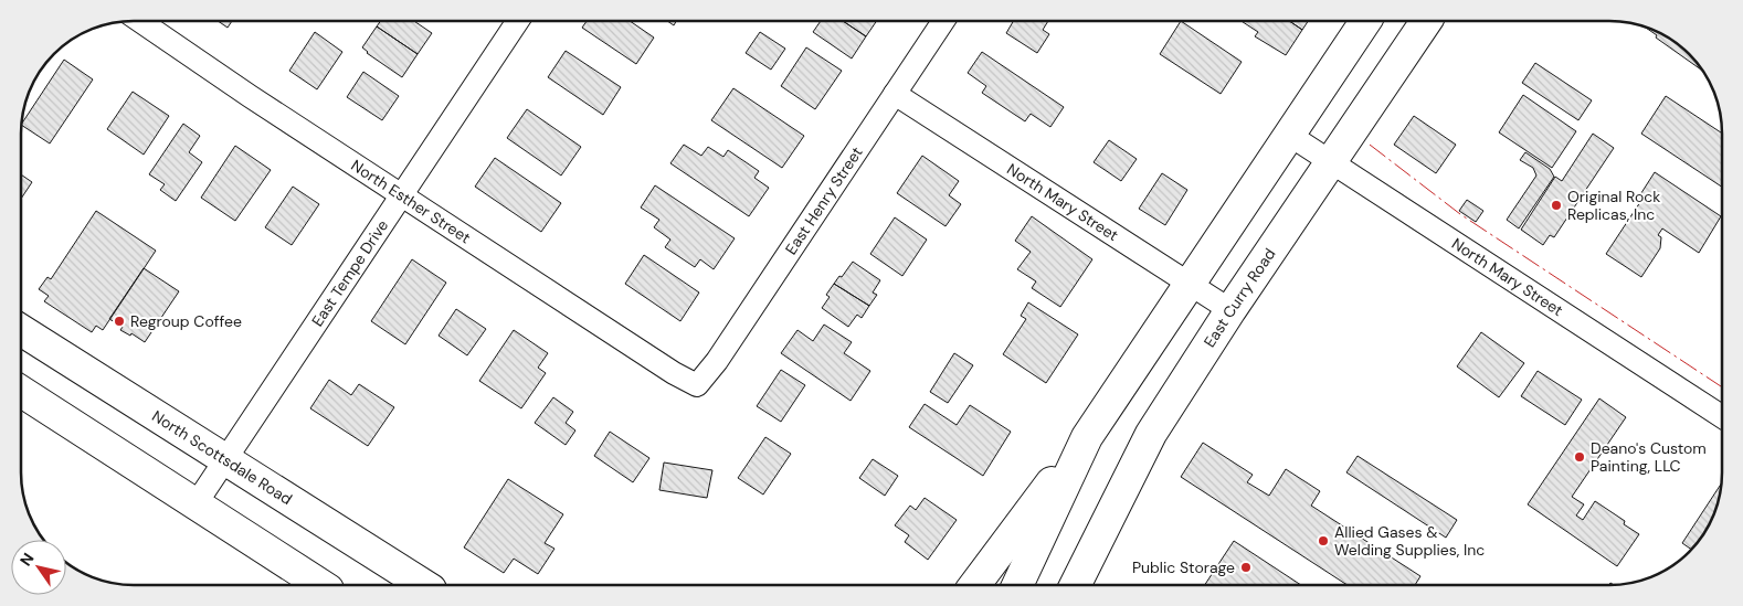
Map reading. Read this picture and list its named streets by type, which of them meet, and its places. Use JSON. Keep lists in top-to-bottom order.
{
  "streets": {
    "main road": ["East Curry Road", "North Scottsdale Road"],
    "street": [
      "North Esther Street",
      "East Henry Street",
      "North Mary Street",
      "East Tempe Drive"
    ]
  },
  "crossings": [
    ["North Esther Street", "East Henry Street"],
    ["North Esther Street", "East Tempe Drive"],
    ["East Henry Street", "North Mary Street"],
    ["North Mary Street", "East Curry Road"],
    ["East Tempe Drive", "North Scottsdale Road"]
  ],
  "places": [
    "Original Rock Replicas, Inc",
    "Regroup Coffee",
    "Deano's Custom Painting, LLC",
    "Allied Gases & Welding Supplies, Inc",
    "Public Storage"
  ],
  "north": "top left"
}
